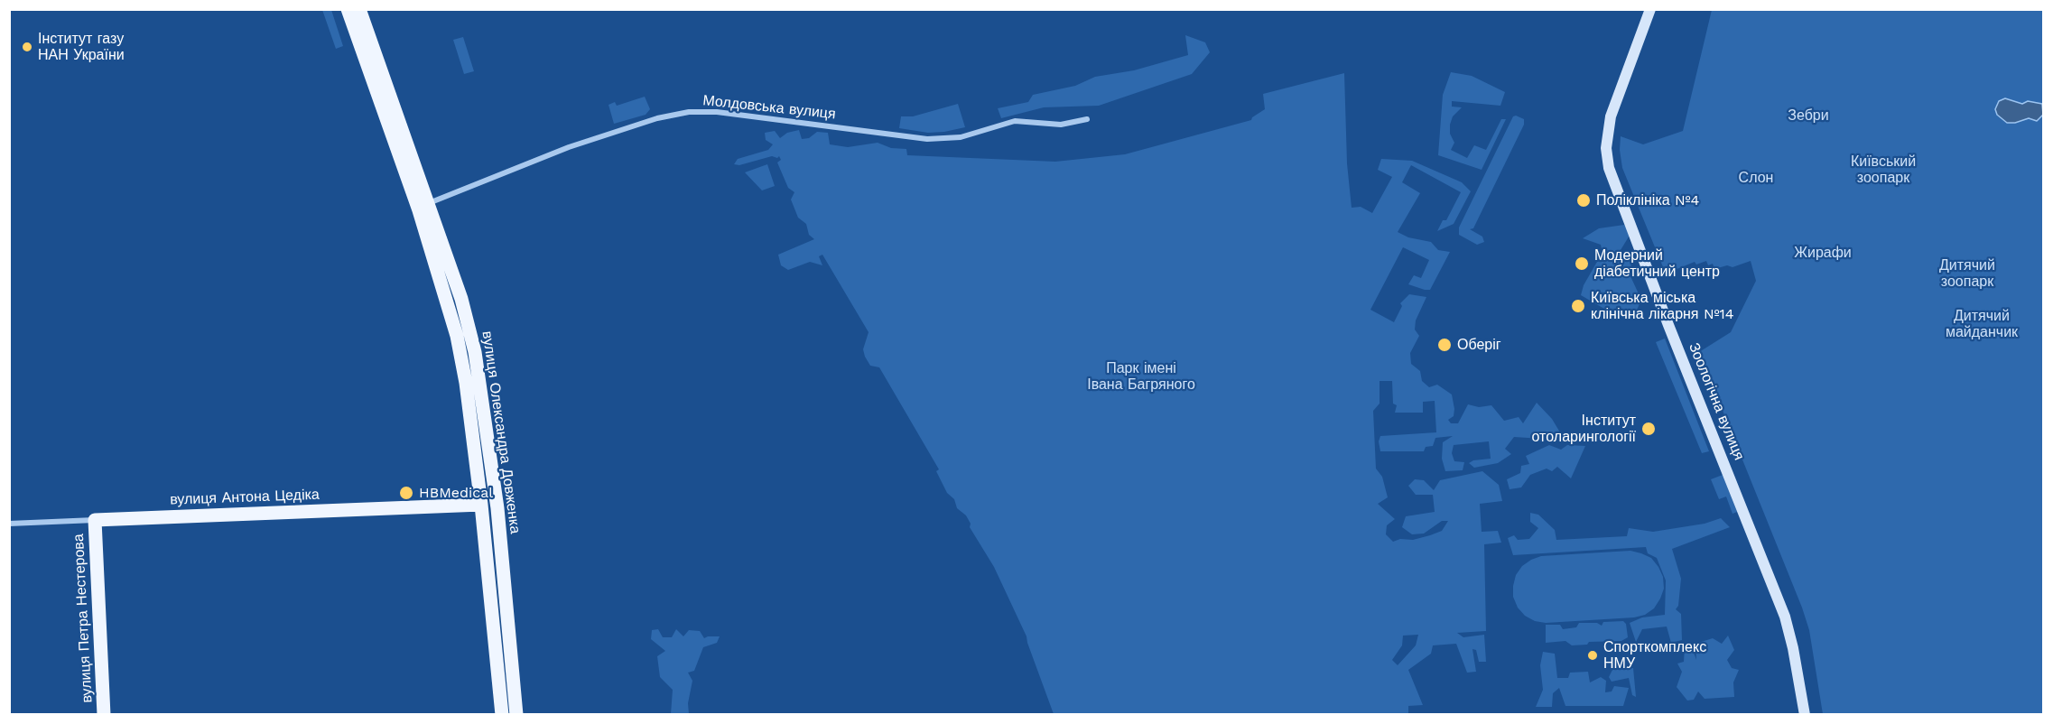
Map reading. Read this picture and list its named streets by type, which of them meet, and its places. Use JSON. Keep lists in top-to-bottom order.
{
  "streets": {
    "main road": ["вулиця Олександра Довженка", "вулиця Антона Цедіка", "вулиця Петра Нестерова"],
    "street": ["Молдовська вулиця", "Зоологічна вулиця"]
  },
  "crossings": [
    ["Молдовська вулиця", "вулиця Олександра Довженка"],
    ["вулиця Олександра Довженка", "вулиця Антона Цедіка"],
    ["вулиця Антона Цедіка", "вулиця Петра Нестерова"]
  ],
  "parks": [
    "Зебри",
    "Київський зоопарк",
    "Слон",
    "Жирафи",
    "Дитячий зоопарк",
    "Дитячий майданчик",
    "Парк імені Івана Багряного"
  ],
  "places": [
    "Інститут газу НАН України",
    "Поліклініка №4",
    "Модерний діабетичний центр",
    "Київська міська клінічна лікарня №14",
    "Оберіг",
    "Інститут отоларингології",
    "HBMedical",
    "Спорткомплекс НМУ"
  ]
}
